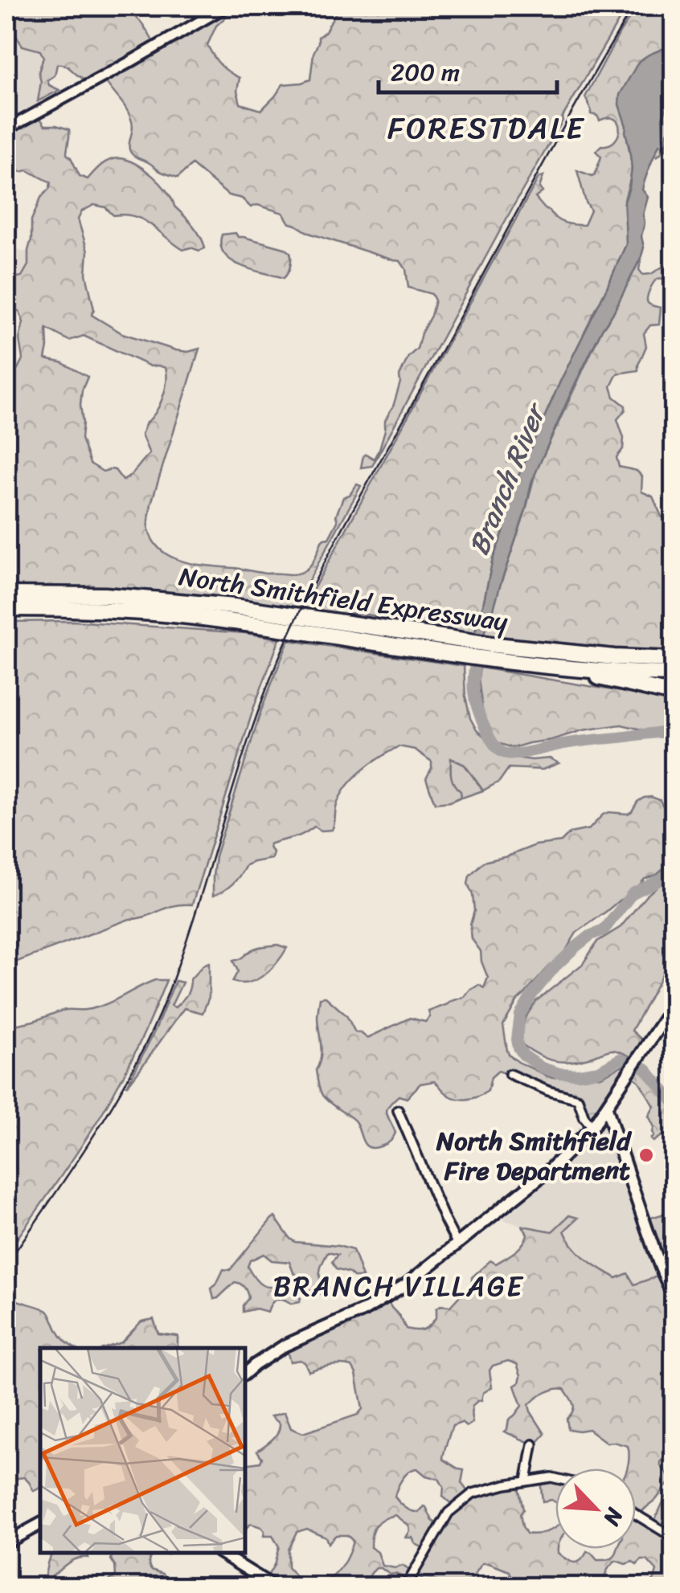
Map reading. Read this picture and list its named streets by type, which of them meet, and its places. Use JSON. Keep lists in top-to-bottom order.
{
  "streets": {
    "highway": ["North Smithfield Expressway"]
  },
  "districts": ["FORESTDALE", "BRANCH VILLAGE"],
  "water": ["Branch River"],
  "places": ["North Smithfield Fire Department"],
  "scale_bar": "200 m",
  "north": "bottom right"
}
